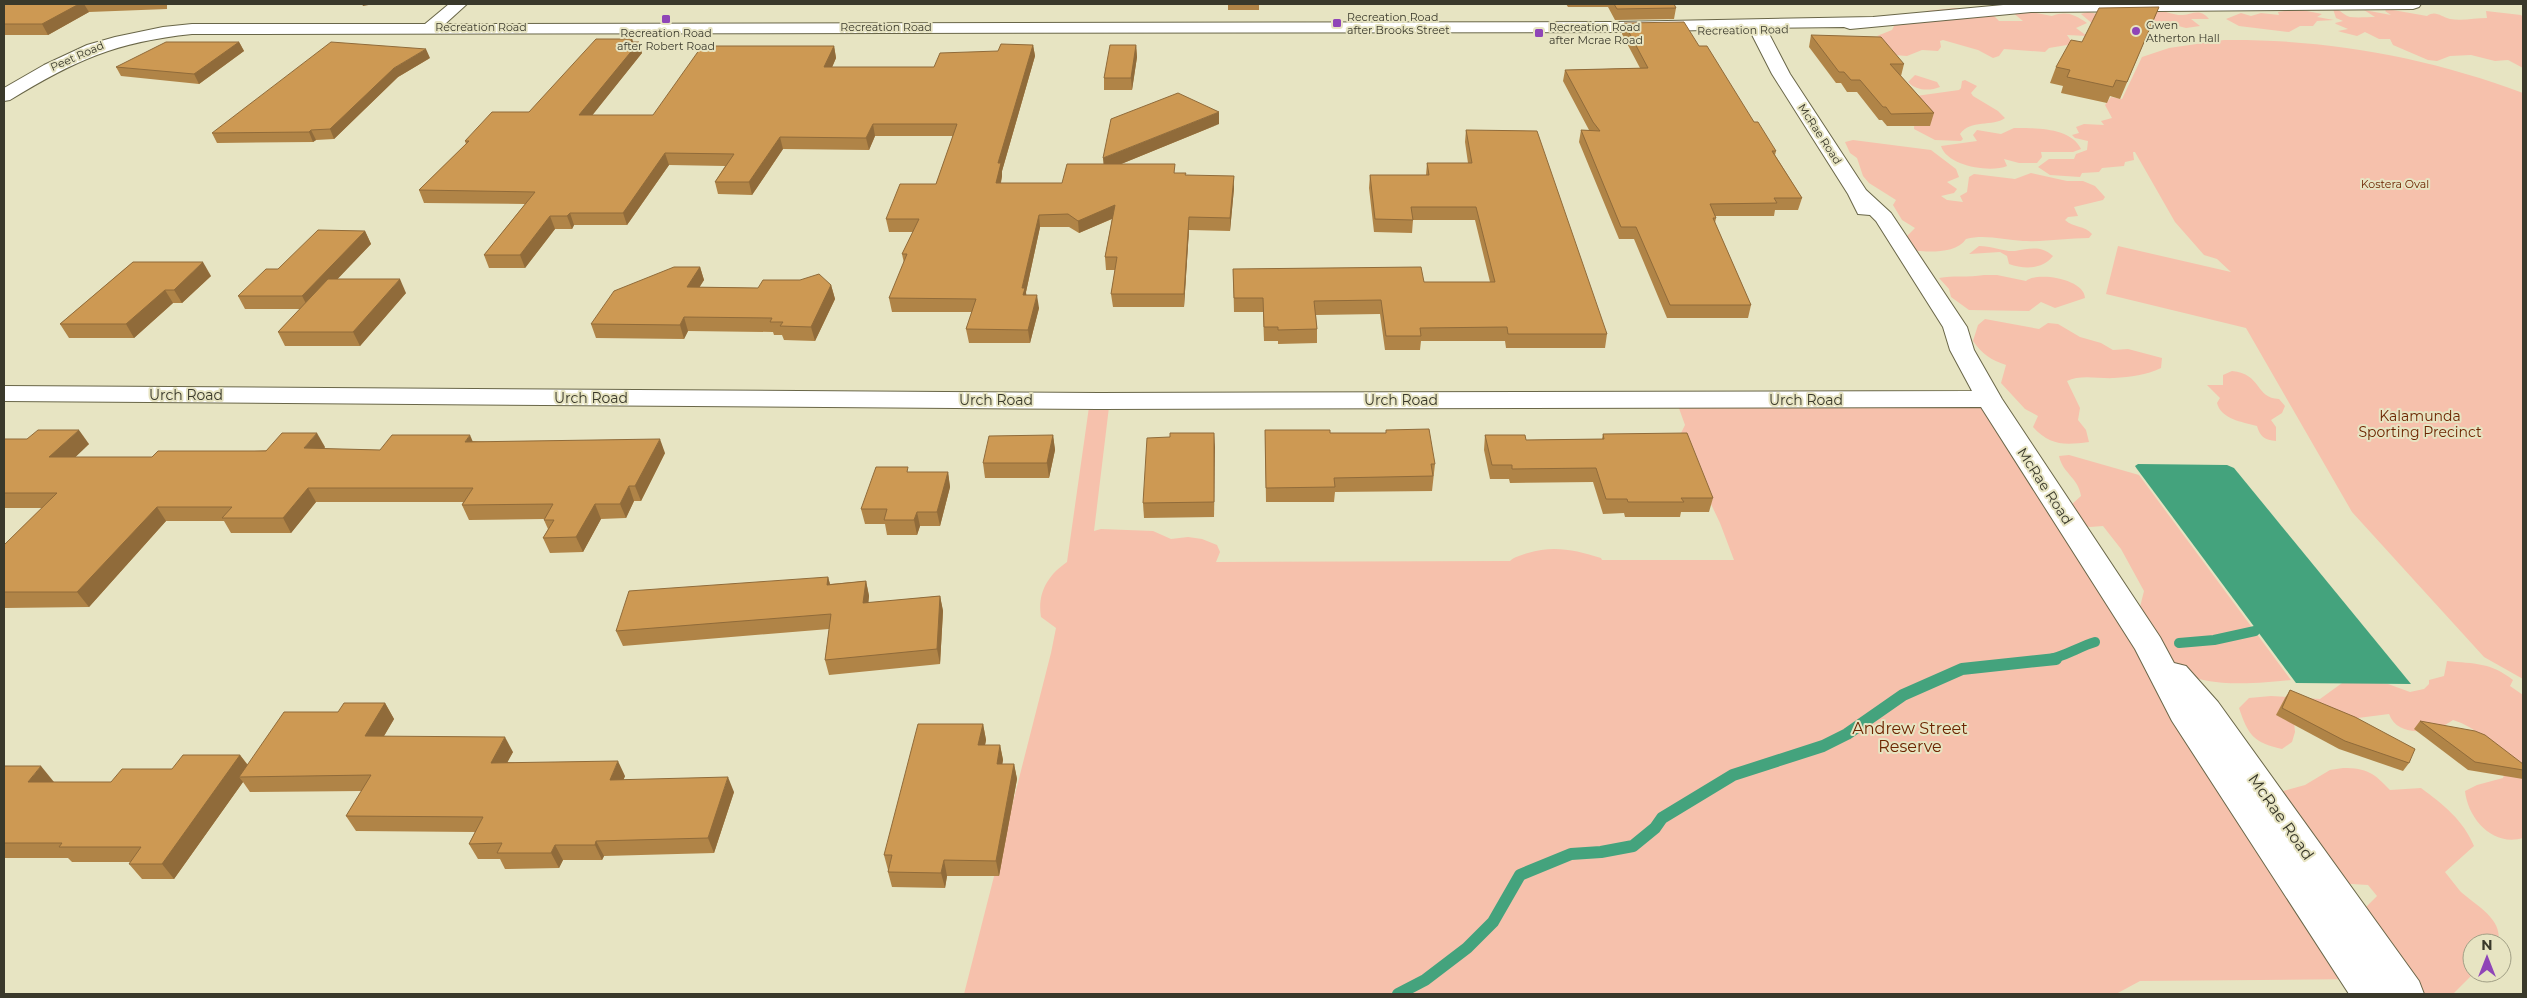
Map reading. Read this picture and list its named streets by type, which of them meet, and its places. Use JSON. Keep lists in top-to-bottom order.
{
  "streets": {
    "street": [
      "Recreation Road",
      "Peet Road",
      "McRae Road",
      "Urch Road"
    ]
  },
  "crossings": [
    ["Recreation Road", "Peet Road"],
    ["Recreation Road", "McRae Road"],
    ["McRae Road", "Urch Road"]
  ],
  "parks": ["Kostera Oval", "Kalamunda Sporting Precinct", "Andrew Street Reserve"],
  "places": {
    "transit": ["Recreation Road after Robert Road", "Recreation Road after Brooks Street", "Recreation Road after Mcrae Road"],
    "other": ["Gwen Atherton Hall"]
  },
  "north": "top"
}
